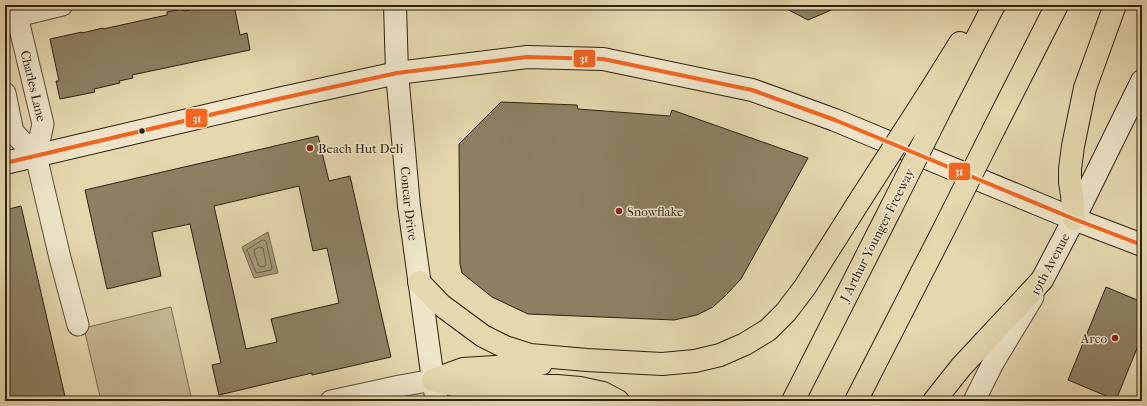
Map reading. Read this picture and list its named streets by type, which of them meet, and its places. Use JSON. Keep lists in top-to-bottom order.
{
  "streets": {
    "highway": ["J Arthur Younger Freeway"],
    "main road": ["Concar Drive", "19th Avenue"],
    "street": ["Charles Lane"]
  },
  "places": ["Beach Hut Deli", "Snowflake", "Arco"],
  "lines": ["transit line 31"]
}
